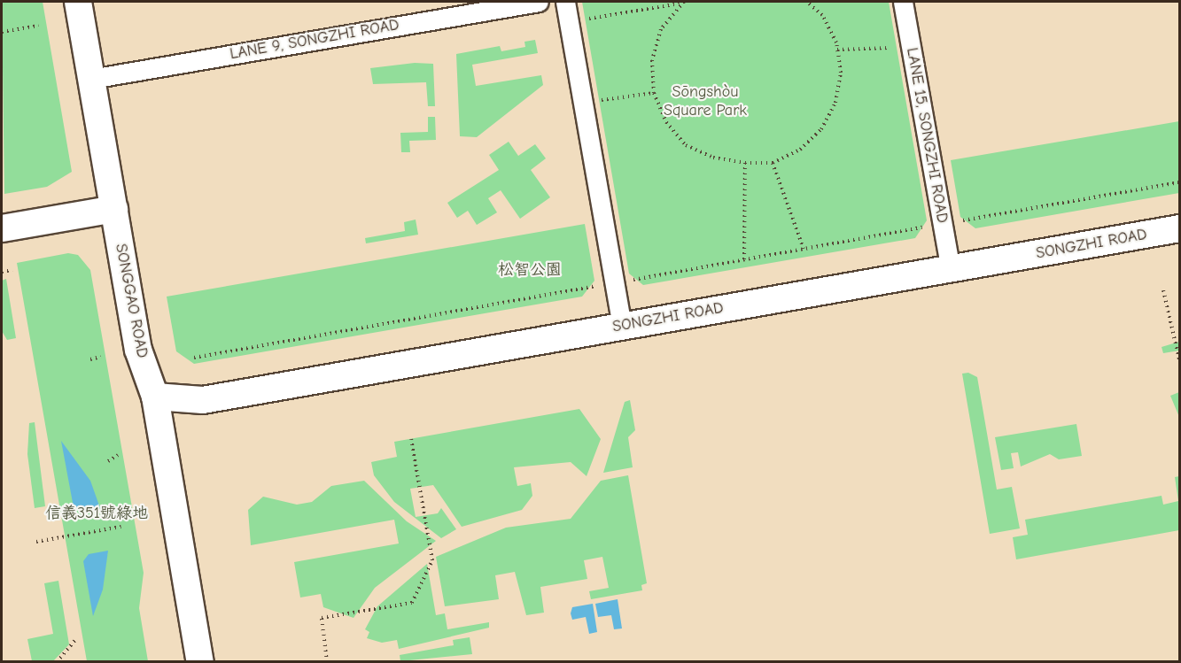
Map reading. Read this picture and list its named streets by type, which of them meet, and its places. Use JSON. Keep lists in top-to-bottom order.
{
  "streets": {
    "street": [
      "LANE 9, SONGZHI ROAD",
      "LANE 15, SONGZHI ROAD",
      "SONGZHI ROAD",
      "SONGGAO ROAD"
    ]
  },
  "crossings": [
    ["LANE 9, SONGZHI ROAD", "SONGGAO ROAD"],
    ["LANE 15, SONGZHI ROAD", "SONGZHI ROAD"],
    ["SONGZHI ROAD", "SONGGAO ROAD"]
  ],
  "parks": ["Sōngshòu Square Park", "松智公園", "信義351號綠地"]
}
